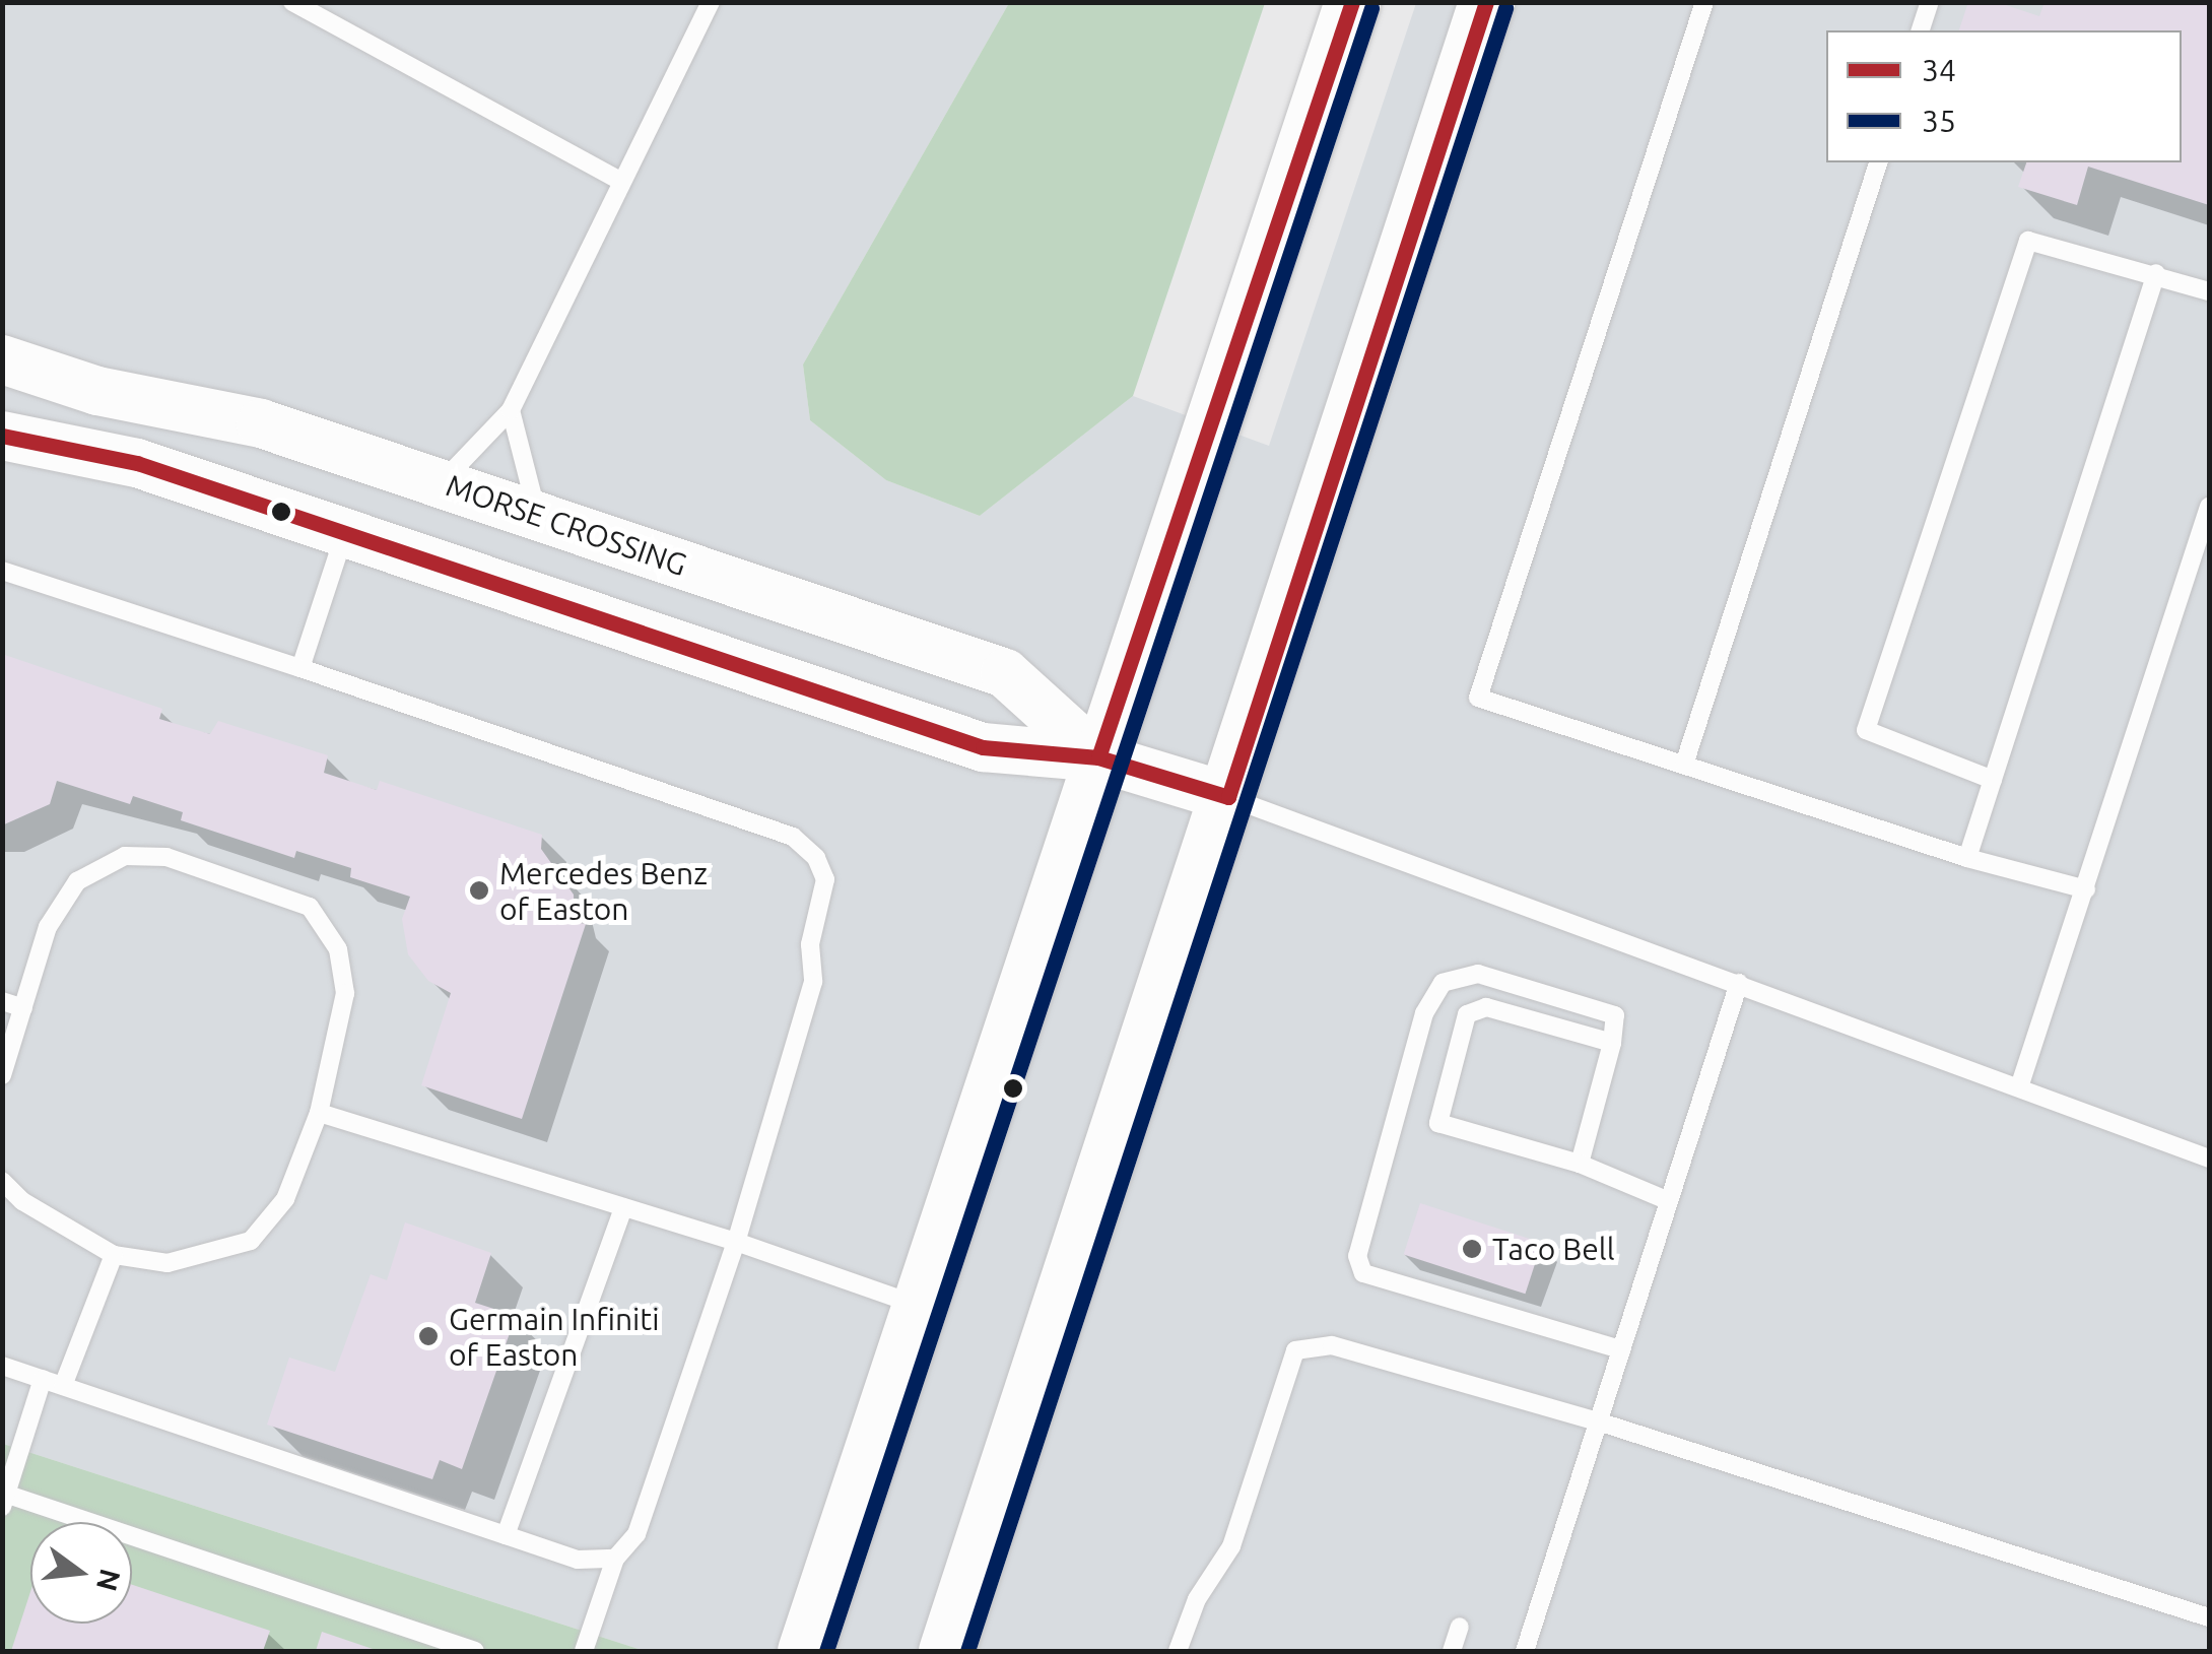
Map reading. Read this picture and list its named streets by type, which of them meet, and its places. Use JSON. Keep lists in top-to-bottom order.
{
  "streets": {
    "main road": ["MORSE CROSSING"]
  },
  "places": ["Mercedes Benz of Easton", "Taco Bell", "Germain Infiniti of Easton"],
  "lines": ["transit line 34", "transit line 35"],
  "legend": ["34", "35"],
  "north": "right"
}
